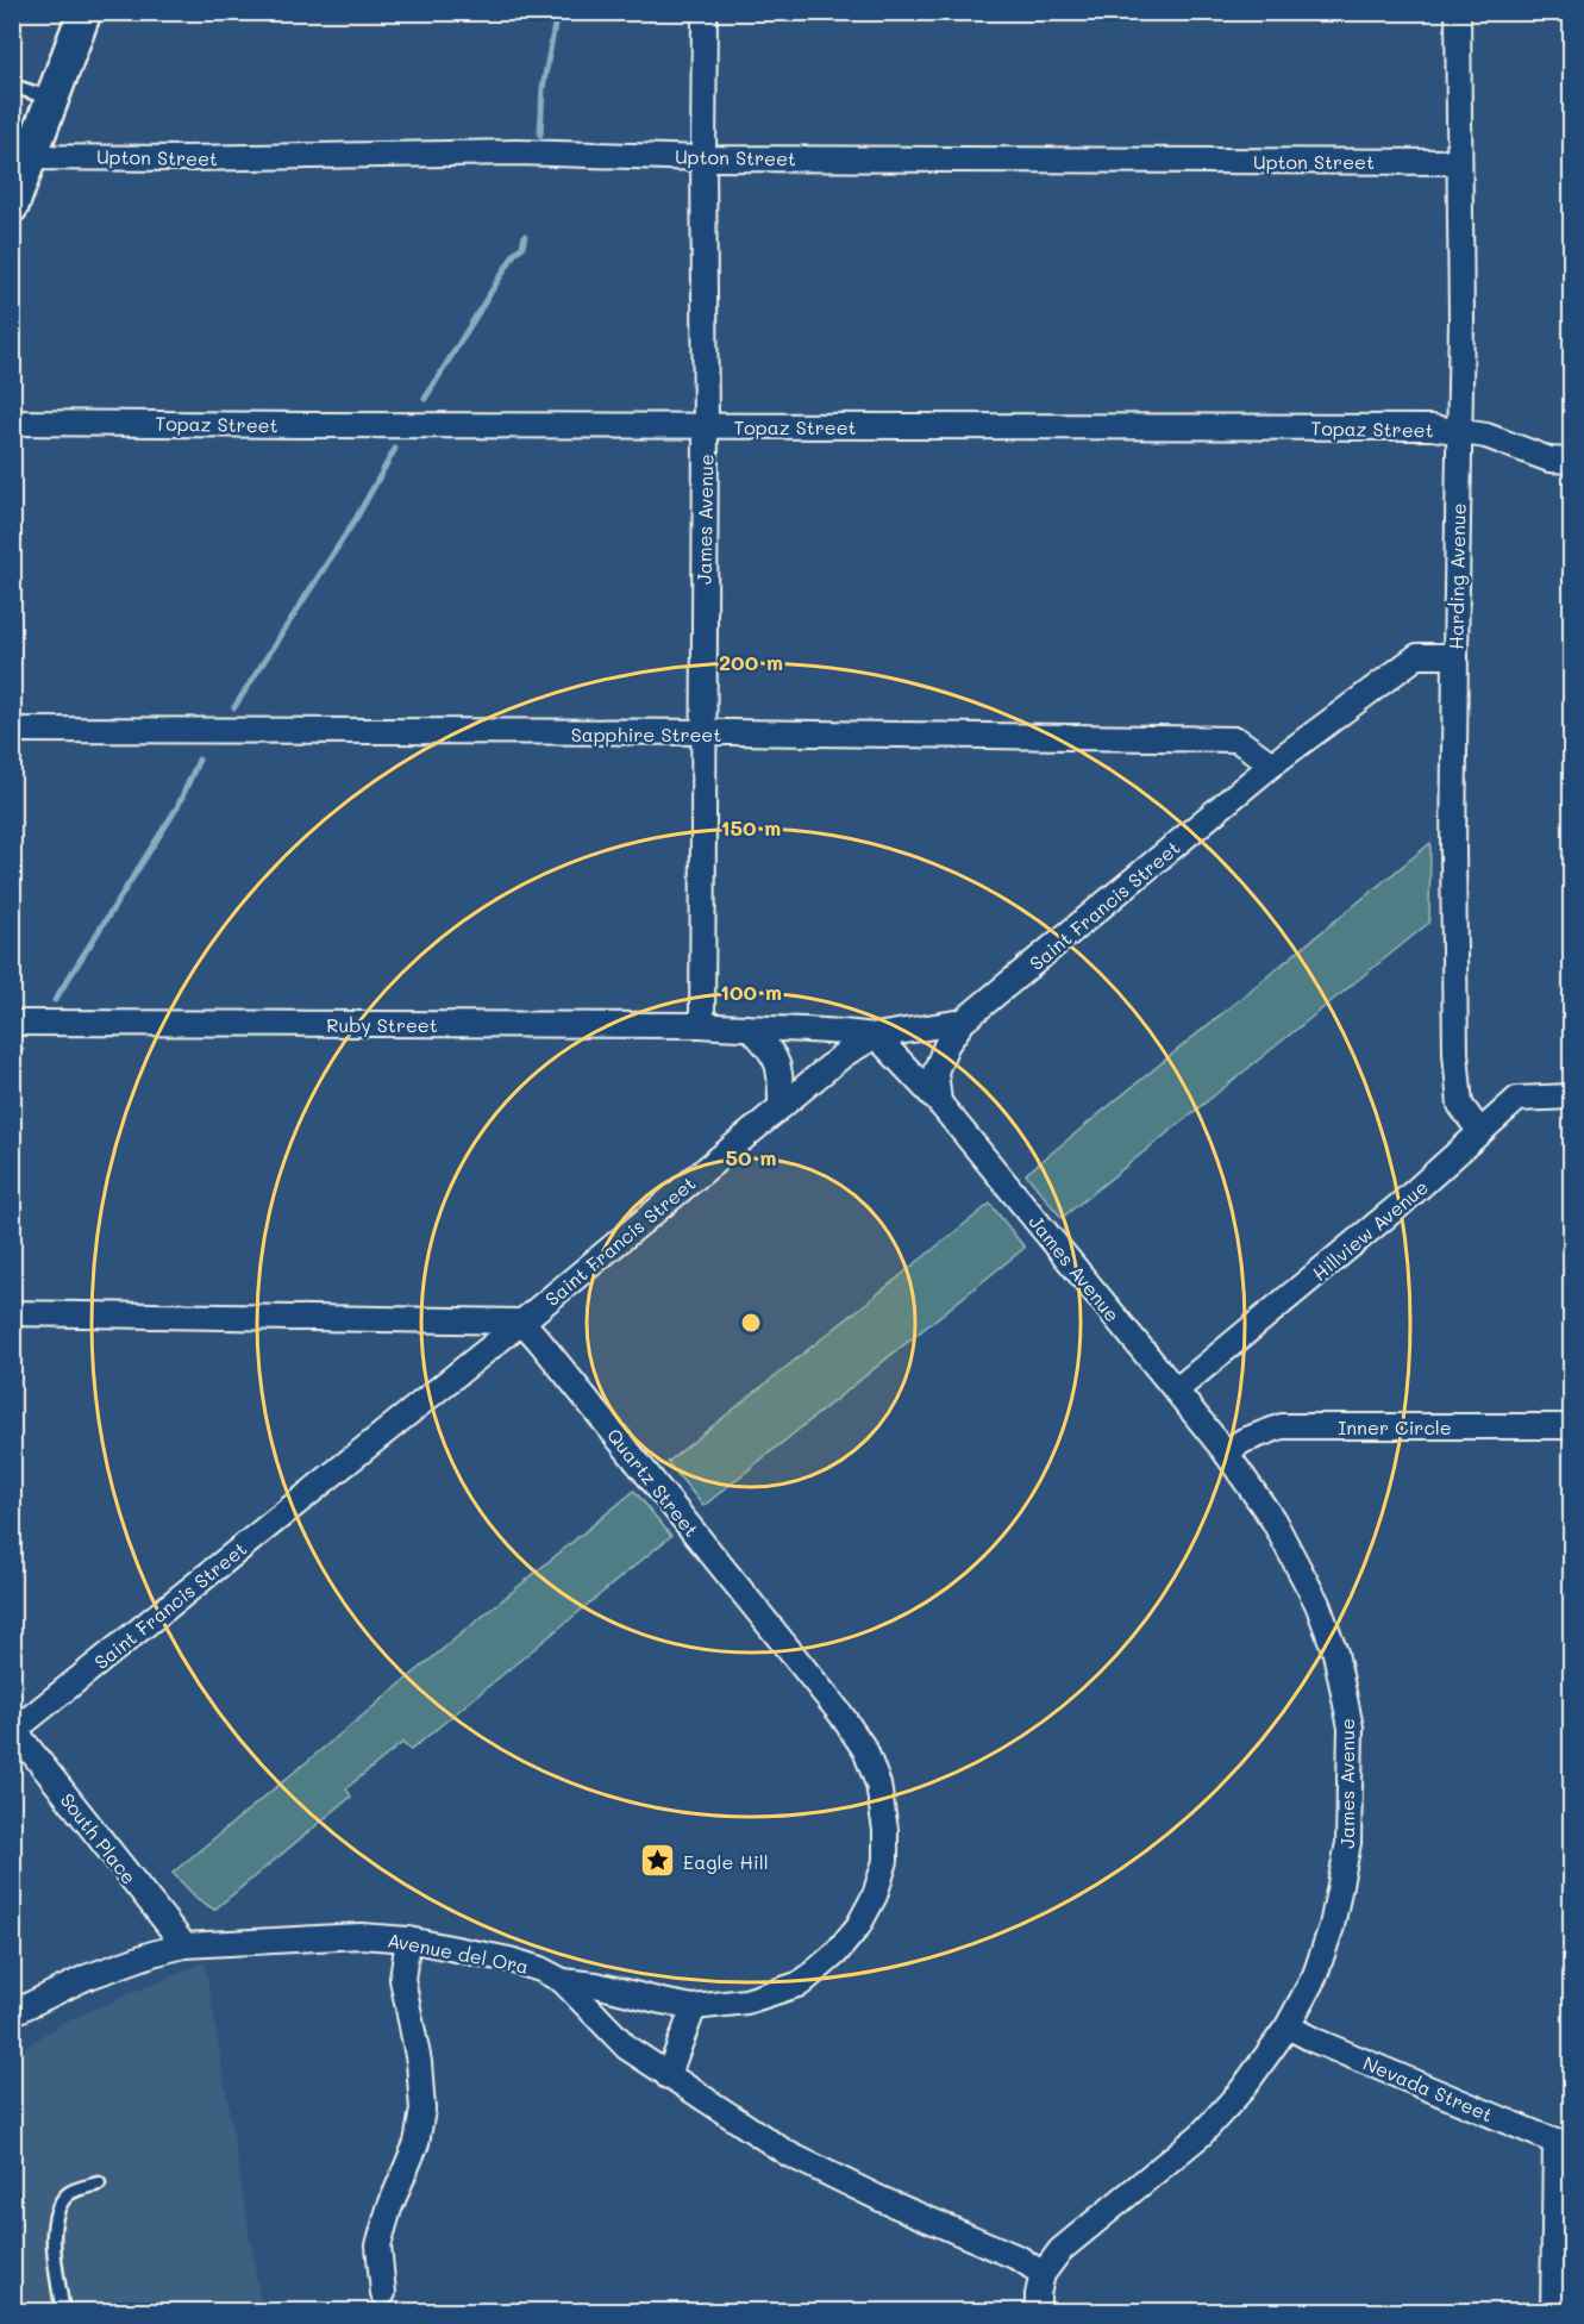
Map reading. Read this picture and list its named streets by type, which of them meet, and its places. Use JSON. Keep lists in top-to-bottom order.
{
  "streets": {
    "street": [
      "Upton Street",
      "Topaz Street",
      "James Avenue",
      "Harding Avenue",
      "Sapphire Street",
      "Saint Francis Street",
      "Ruby Street",
      "Hillview Avenue",
      "Inner Circle",
      "Quartz Street",
      "South Place",
      "Avenue del Ora",
      "Nevada Street"
    ]
  },
  "crossings": [
    ["Upton Street", "James Avenue"],
    ["Upton Street", "Harding Avenue"],
    ["Topaz Street", "James Avenue"],
    ["Topaz Street", "Harding Avenue"],
    ["James Avenue", "Sapphire Street"],
    ["James Avenue", "Saint Francis Street"],
    ["James Avenue", "Ruby Street"],
    ["James Avenue", "Hillview Avenue"],
    ["James Avenue", "Inner Circle"],
    ["James Avenue", "Avenue del Ora"],
    ["James Avenue", "Nevada Street"],
    ["Harding Avenue", "Saint Francis Street"],
    ["Harding Avenue", "Hillview Avenue"],
    ["Sapphire Street", "Saint Francis Street"],
    ["Saint Francis Street", "Ruby Street"],
    ["Saint Francis Street", "Quartz Street"],
    ["Saint Francis Street", "South Place"],
    ["Quartz Street", "Avenue del Ora"],
    ["South Place", "Avenue del Ora"]
  ],
  "places": {
    "place": ["Eagle Hill"]
  },
  "rings": [
    "200 m",
    "150 m",
    "100 m",
    "50 m"
  ]
}
